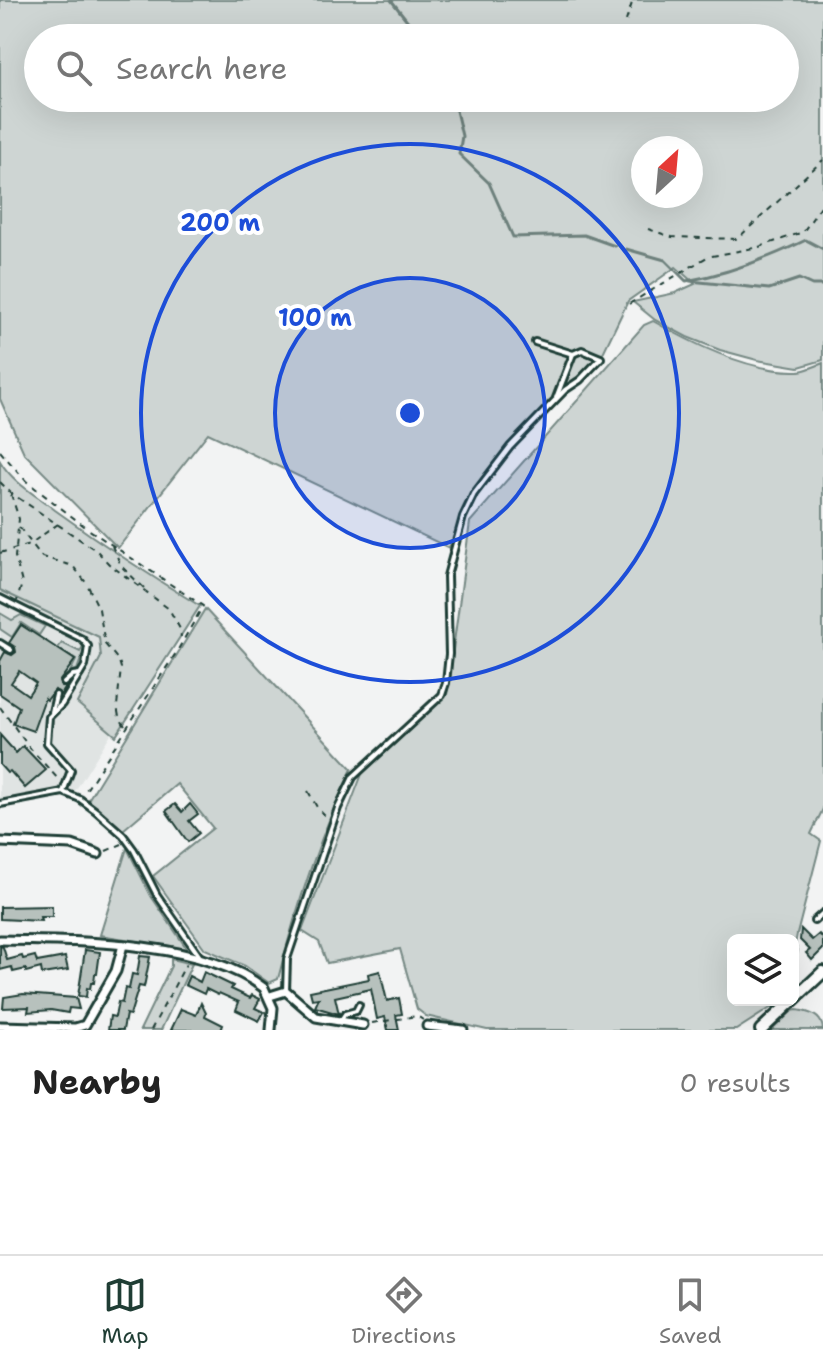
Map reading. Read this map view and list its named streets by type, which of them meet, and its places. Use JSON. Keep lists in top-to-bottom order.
{
  "north": "top right",
  "page": {
    "search": "Search here",
    "heading": ["Nearby", "0 results"],
    "nav": ["Map", "Directions", "Saved"]
  },
  "rings": ["200 m", "100 m"]
}
